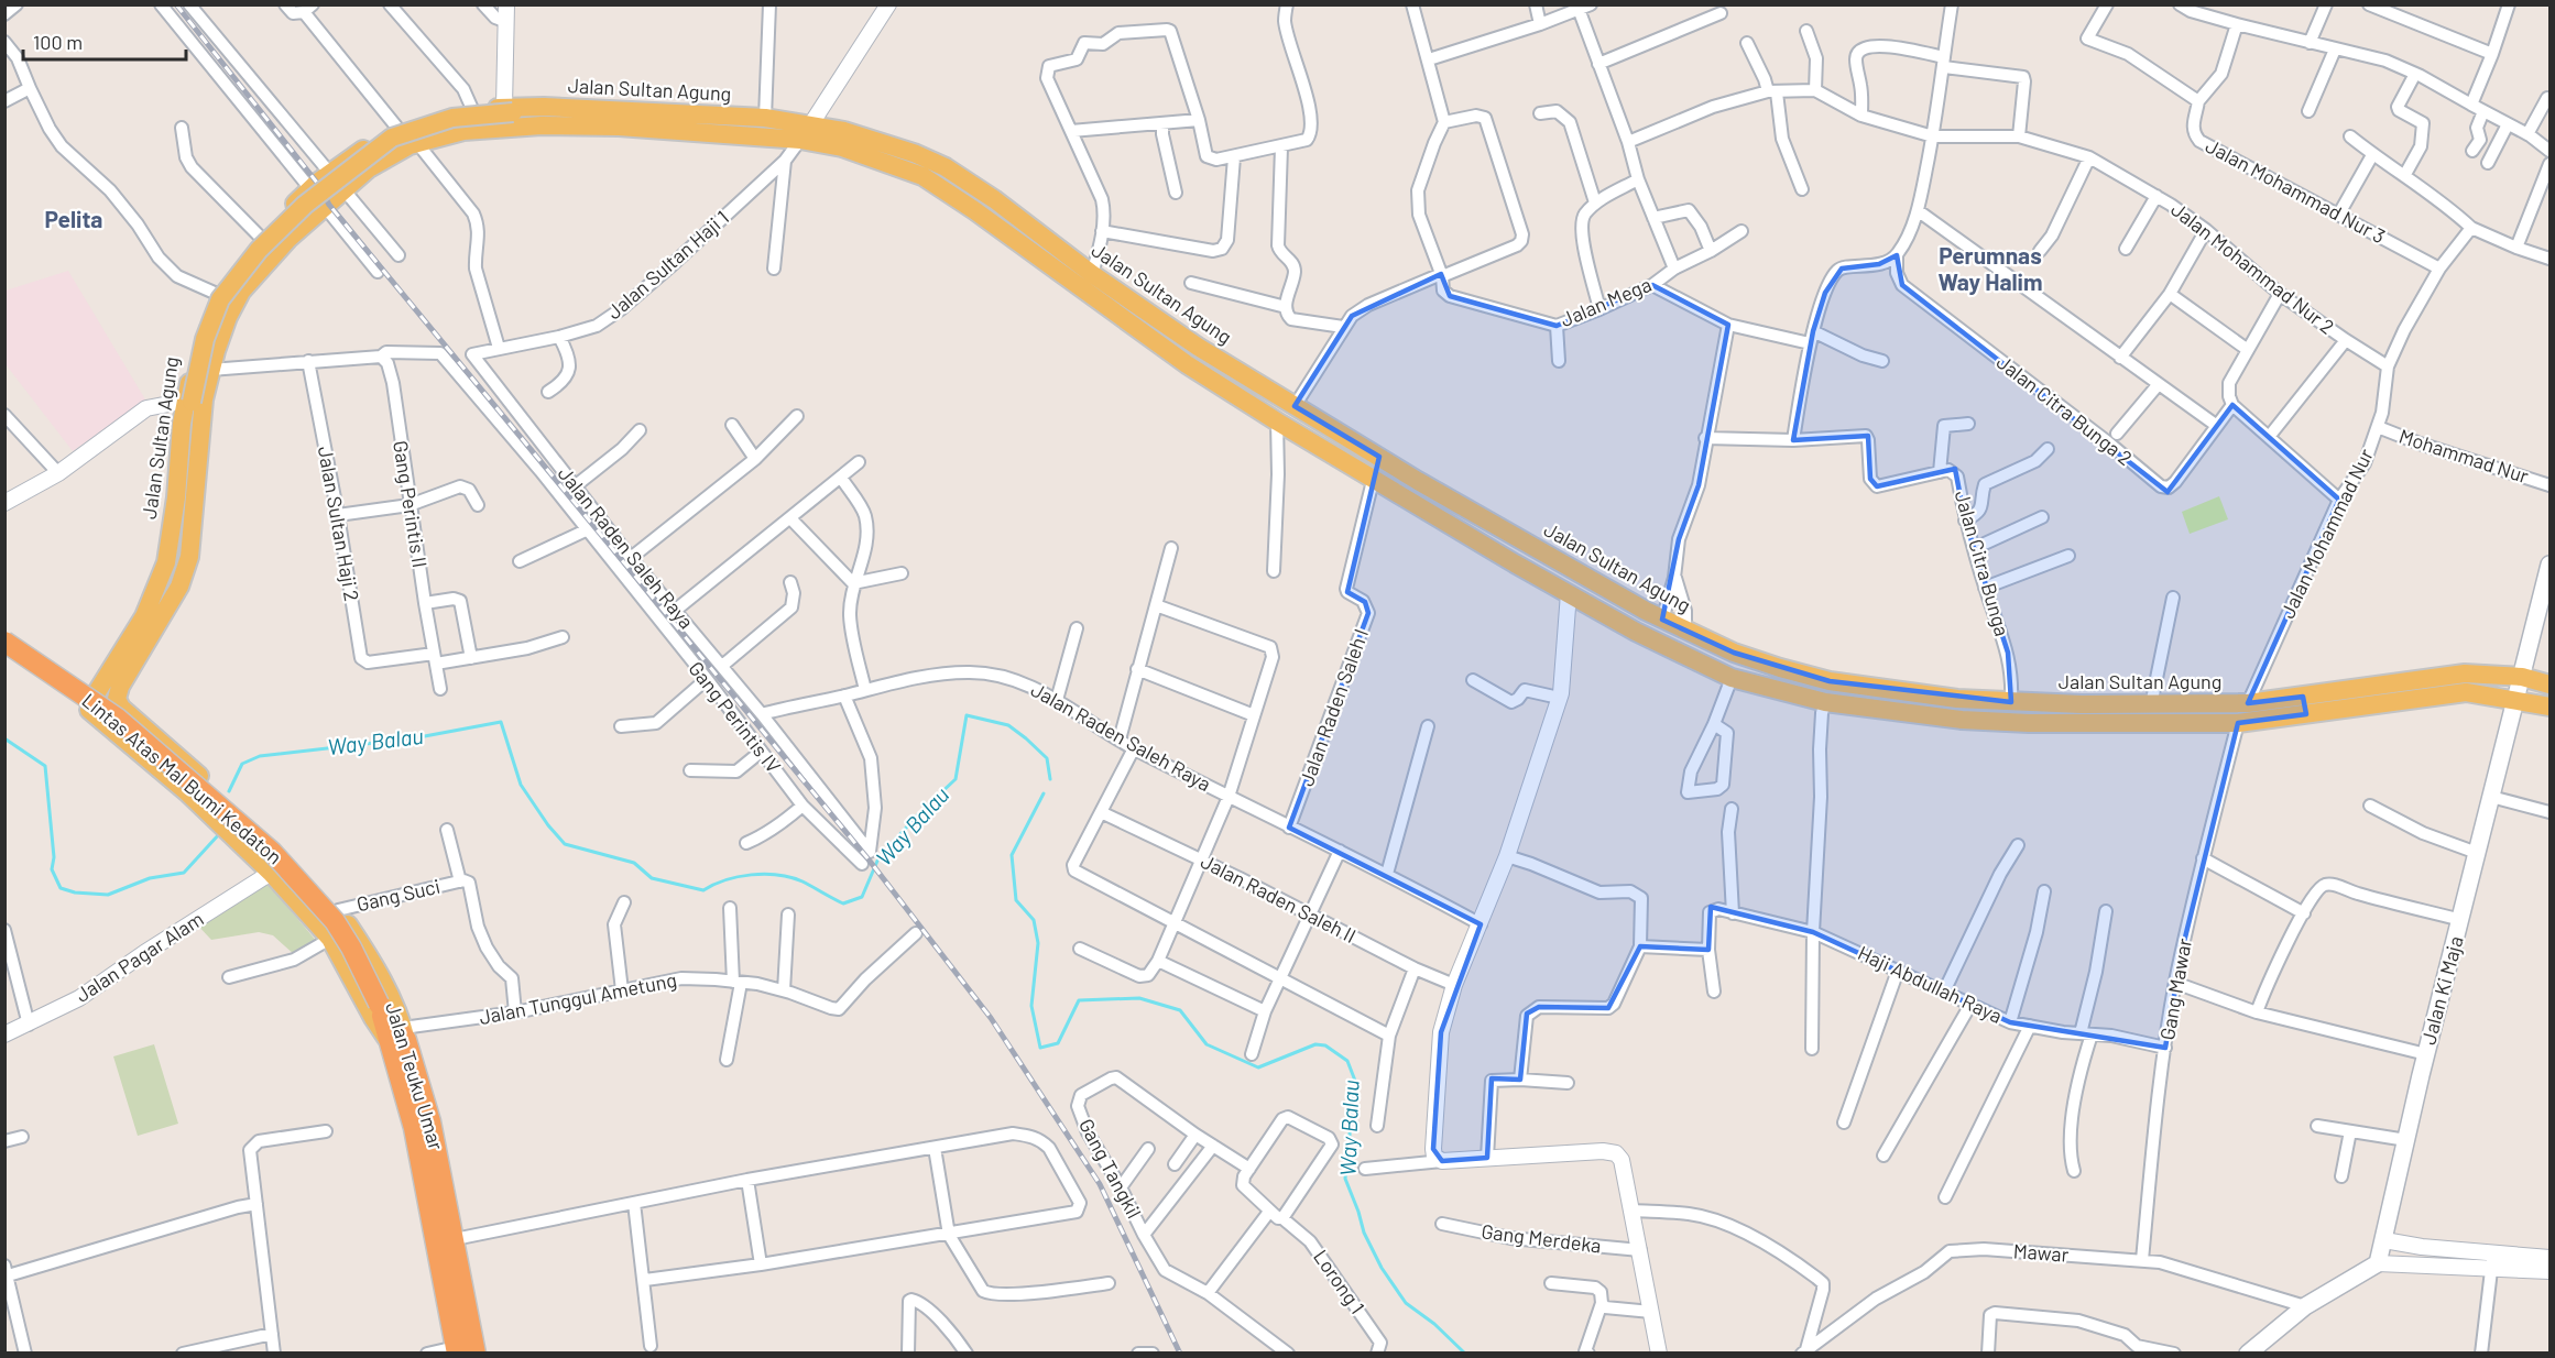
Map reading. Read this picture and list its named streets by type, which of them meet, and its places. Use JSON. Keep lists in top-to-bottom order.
{
  "streets": {
    "highway": ["Lintas Atas Mal Bumi Kedaton", "Jalan Teuku Umar"],
    "main road": ["Jalan Sultan Agung", "Jalan Ki Maja"],
    "street": [
      "Jalan Mohammad Nur 3",
      "Jalan Sultan Haji 1",
      "Jalan Mohammad Nur 2",
      "Jalan Mega",
      "Jalan Citra Bunga 2",
      "Mohammad Nur",
      "Gang Perintis II",
      "Jalan Sultan Haji 2",
      "Jalan Mohammad Nur",
      "Jalan Raden Saleh Raya",
      "Jalan Citra Bunga",
      "Jalan Raden Saleh I",
      "Gang Perintis IV",
      "Gang Suci",
      "Jalan Raden Saleh II",
      "Jalan Pagar Alam",
      "Haji Abdullah Raya",
      "Gang Mawar",
      "Jalan Tunggul Ametung",
      "Gang Tangkil",
      "Gang Merdeka",
      "Mawar",
      "Lorong 1"
    ]
  },
  "crossings": [
    ["Jalan Sultan Agung", "Jalan Sultan Haji 1"],
    ["Jalan Sultan Agung", "Jalan Mohammad Nur"],
    ["Jalan Sultan Agung", "Jalan Citra Bunga"],
    ["Jalan Sultan Agung", "Jalan Raden Saleh I"],
    ["Jalan Sultan Agung", "Gang Mawar"],
    ["Jalan Sultan Agung", "Jalan Ki Maja"],
    ["Jalan Sultan Agung", "Jalan Teuku Umar"],
    ["Jalan Mohammad Nur 3", "Jalan Mohammad Nur"],
    ["Jalan Sultan Haji 1", "Jalan Raden Saleh Raya"],
    ["Jalan Mohammad Nur 2", "Jalan Mohammad Nur"],
    ["Mohammad Nur", "Jalan Mohammad Nur"],
    ["Gang Perintis II", "Jalan Sultan Haji 2"],
    ["Gang Perintis II", "Gang Perintis IV"],
    ["Jalan Raden Saleh Raya", "Jalan Raden Saleh I"],
    ["Lintas Atas Mal Bumi Kedaton", "Jalan Tunggul Ametung"],
    ["Lintas Atas Mal Bumi Kedaton", "Jalan Teuku Umar"],
    ["Gang Suci", "Jalan Teuku Umar"],
    ["Jalan Pagar Alam", "Jalan Teuku Umar"],
    ["Haji Abdullah Raya", "Gang Mawar"],
    ["Gang Mawar", "Mawar"],
    ["Jalan Tunggul Ametung", "Jalan Teuku Umar"]
  ],
  "districts": ["Pelita", "Perumnas Way Halim"],
  "water": ["Way Balau"],
  "scale_bar": "100 m"
}
